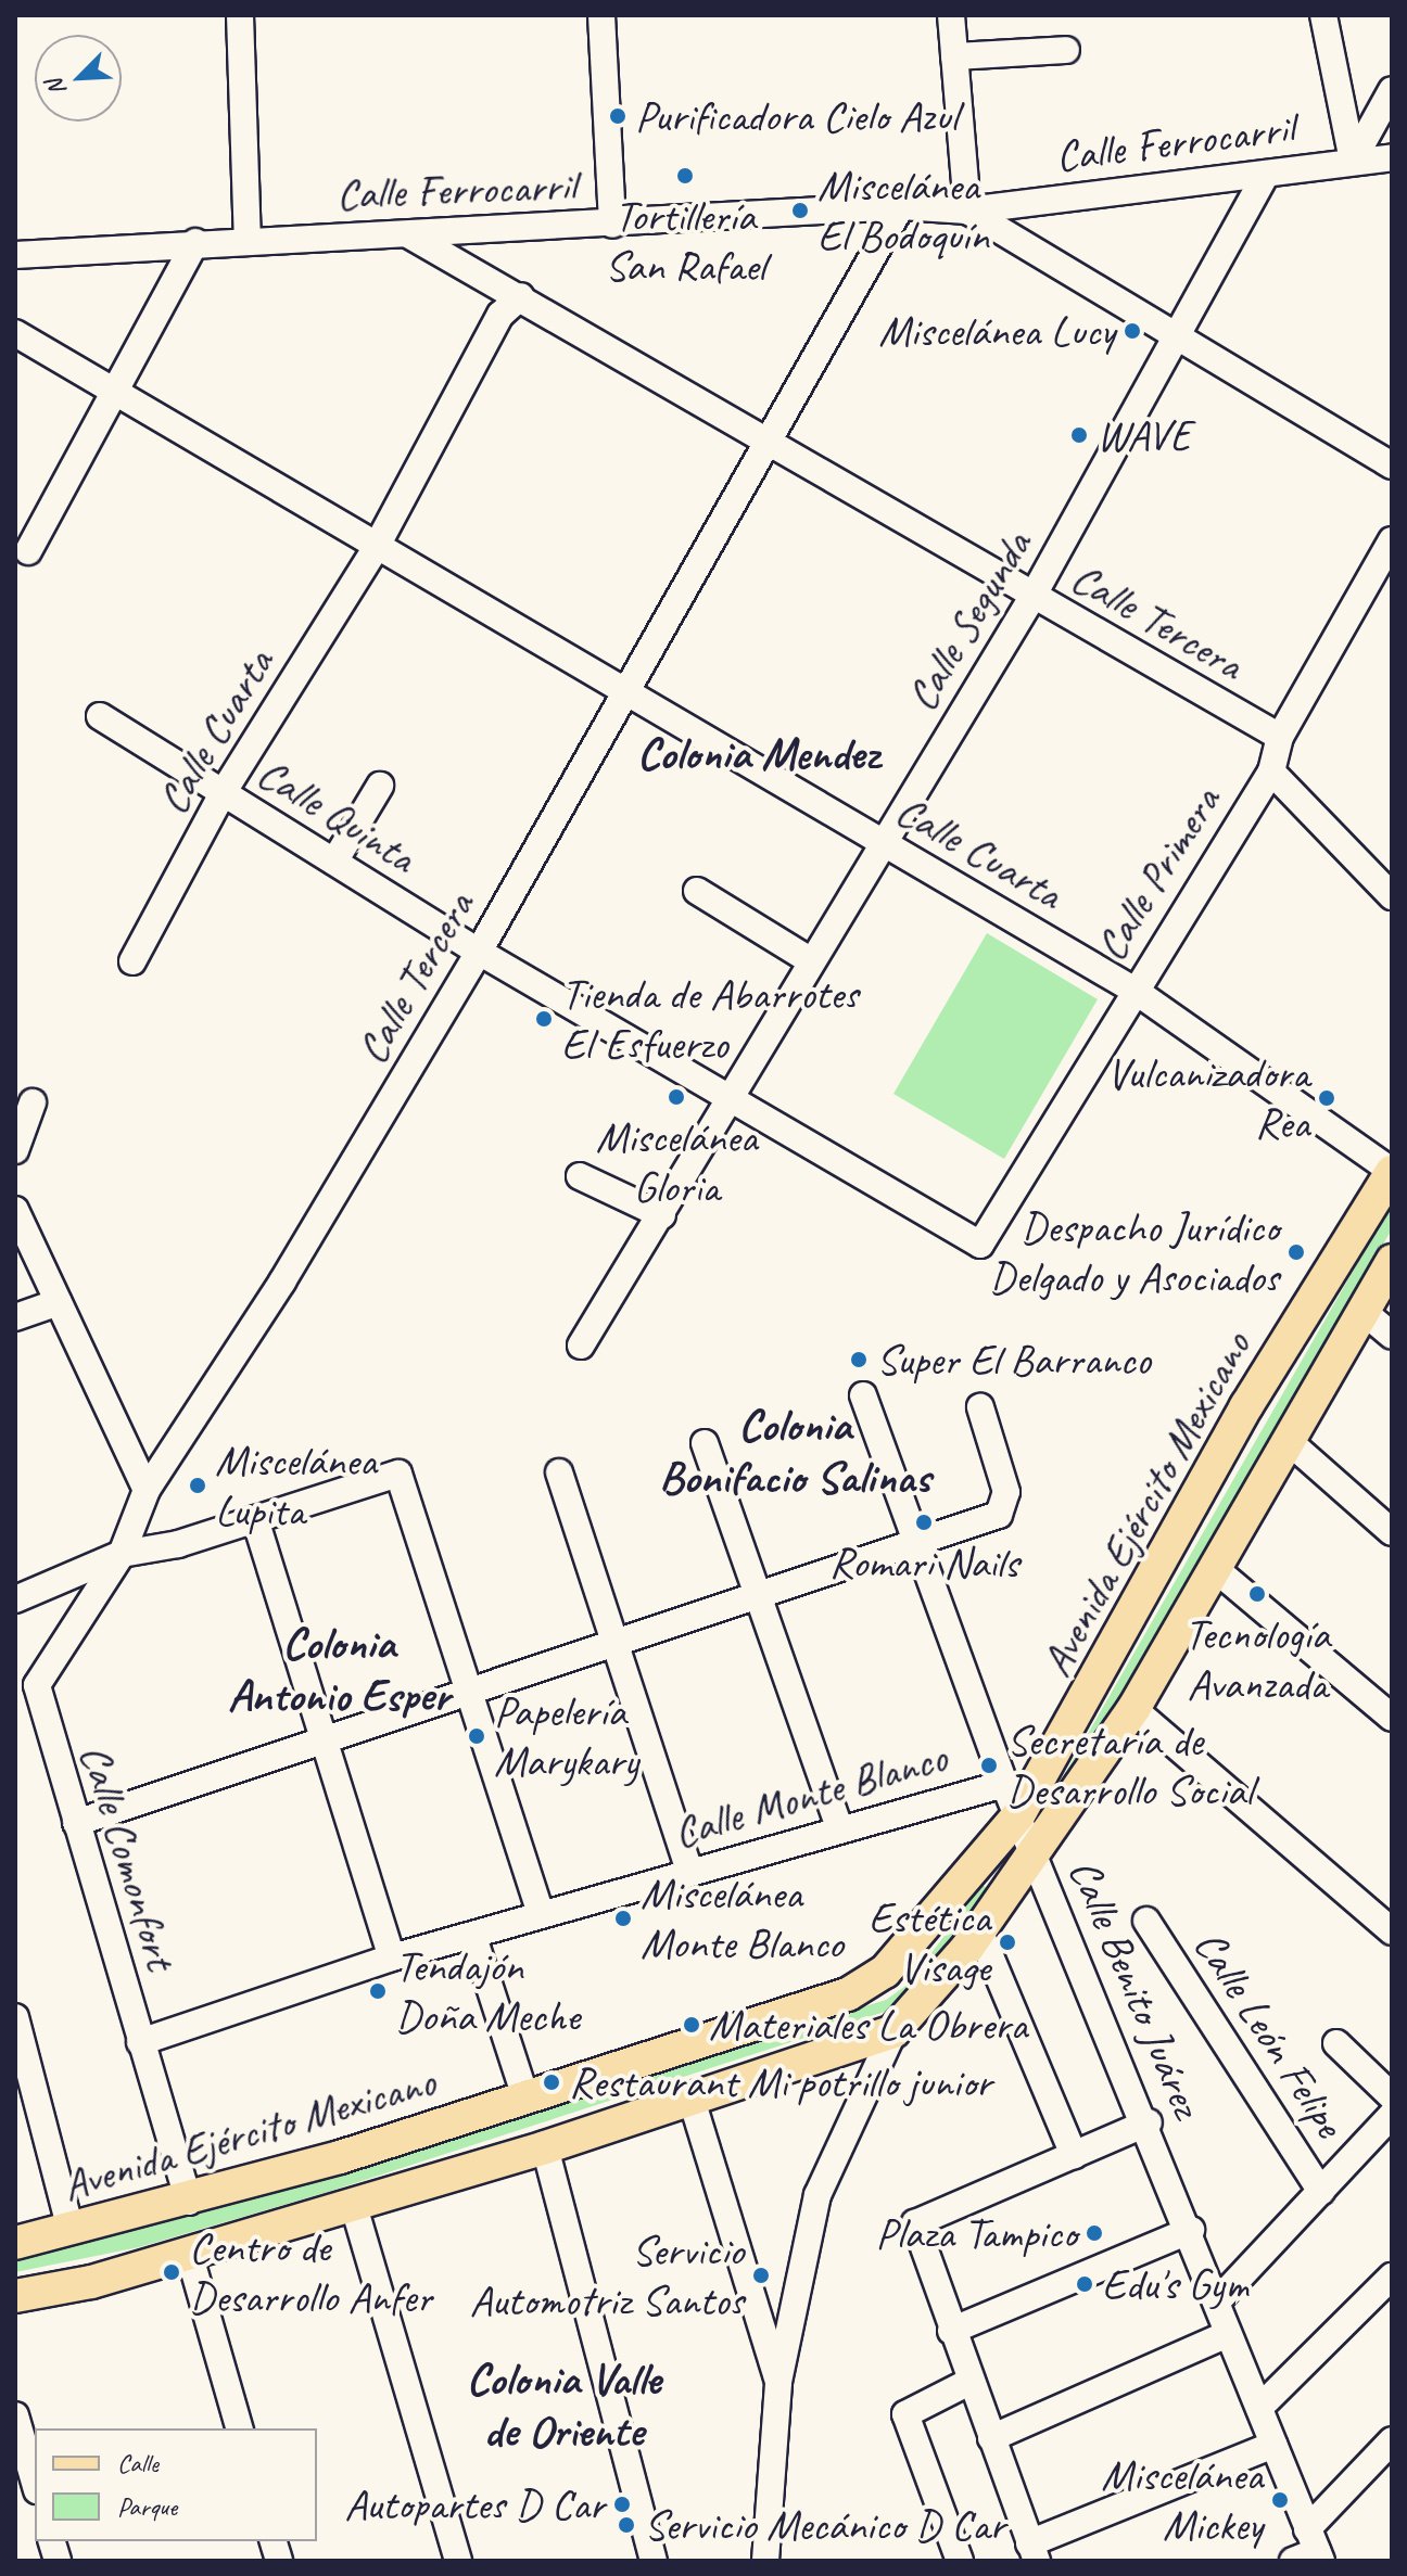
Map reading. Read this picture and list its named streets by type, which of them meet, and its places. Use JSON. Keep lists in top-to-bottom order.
{
  "streets": {
    "main road": ["Avenida Ejército Mexicano"],
    "street": [
      "Calle Ferrocarril",
      "Calle Segunda",
      "Calle Tercera",
      "Calle Cuarta",
      "Calle Quinta",
      "Calle Primera",
      "Calle Monte Blanco",
      "Calle Comonfort",
      "Calle Benito Juárez",
      "Calle León Felipe"
    ]
  },
  "crossings": [
    ["Calle Ferrocarril", "Calle Segunda"],
    ["Calle Ferrocarril", "Calle Tercera"],
    ["Calle Segunda", "Calle Tercera"],
    ["Calle Segunda", "Calle Cuarta"],
    ["Calle Segunda", "Calle Quinta"],
    ["Calle Tercera", "Calle Cuarta"],
    ["Calle Tercera", "Calle Quinta"],
    ["Calle Tercera", "Calle Primera"],
    ["Calle Tercera", "Calle Comonfort"],
    ["Calle Cuarta", "Calle Quinta"],
    ["Calle Cuarta", "Calle Primera"],
    ["Calle Cuarta", "Avenida Ejército Mexicano"],
    ["Calle Quinta", "Calle Primera"],
    ["Avenida Ejército Mexicano", "Calle Comonfort"],
    ["Avenida Ejército Mexicano", "Calle Benito Juárez"],
    ["Calle Monte Blanco", "Calle Comonfort"],
    ["Calle Monte Blanco", "Calle Benito Juárez"]
  ],
  "districts": [
    "Colonia Mendez",
    "Colonia Bonifacio Salinas",
    "Colonia Antonio Esper",
    "Colonia Valle de Oriente"
  ],
  "places": [
    "Purificadora Cielo Azul",
    "Tortillería San Rafael",
    "Miscelánea El Bodoquín",
    "Miscelánea Lucy",
    "WAVE",
    "Tienda de Abarrotes El Esfuerzo",
    "Miscelánea Gloria",
    "Vulcanizadora Rea",
    "Despacho Jurídico Delgado y Asociados",
    "Super El Barranco",
    "Miscelánea Lupita",
    "Romari Nails",
    "Tecnología Avanzada",
    "Papelería Marykary",
    "Secretaría de Desarrollo Social",
    "Miscelánea Monte Blanco",
    "Estética Visage",
    "Tendajón Doña Meche",
    "Materiales La Obrera",
    "Restaurant Mi potrillo junior",
    "Plaza Tampico",
    "Centro de Desarrollo Anfer",
    "Servicio Automotriz Santos",
    "Edu's Gym",
    "Miscelánea Mickey",
    "Autopartes D Car",
    "Servicio Mecánico D Car"
  ],
  "legend": ["Calle", "Parque"],
  "north": "bottom left"
}
